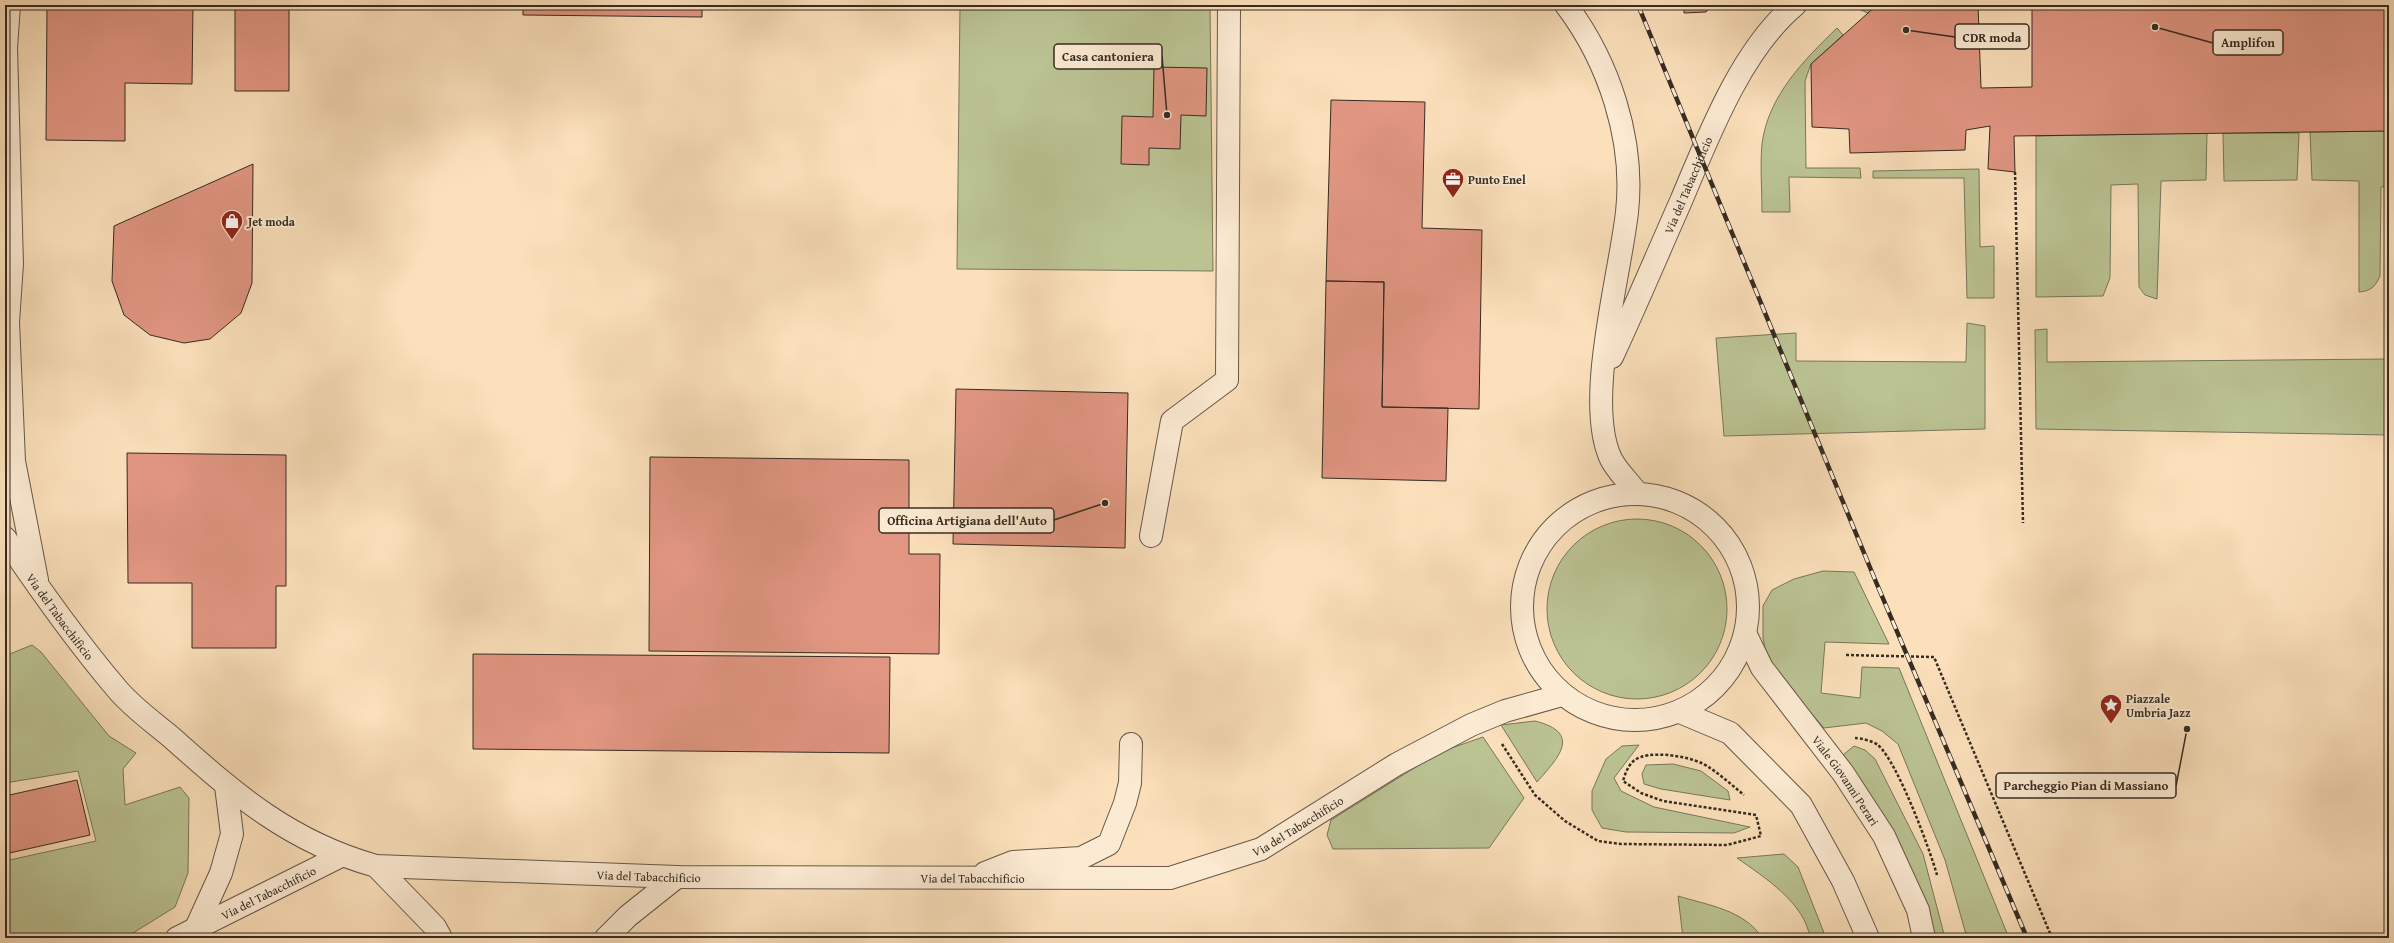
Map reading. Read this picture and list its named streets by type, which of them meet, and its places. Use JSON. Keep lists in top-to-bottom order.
{
  "streets": {
    "street": ["Via del Tabacchificio", "Viale Giovanni Perari"]
  },
  "places": {
    "other": [
      "Amplifon",
      "CDR moda",
      "Casa cantoniera",
      "Officina Artigiana dell'Auto",
      "Parcheggio Pian di Massiano"
    ],
    "office": ["Punto Enel"],
    "shop": ["Jet moda"],
    "place": ["Piazzale Umbria Jazz"]
  }
}
